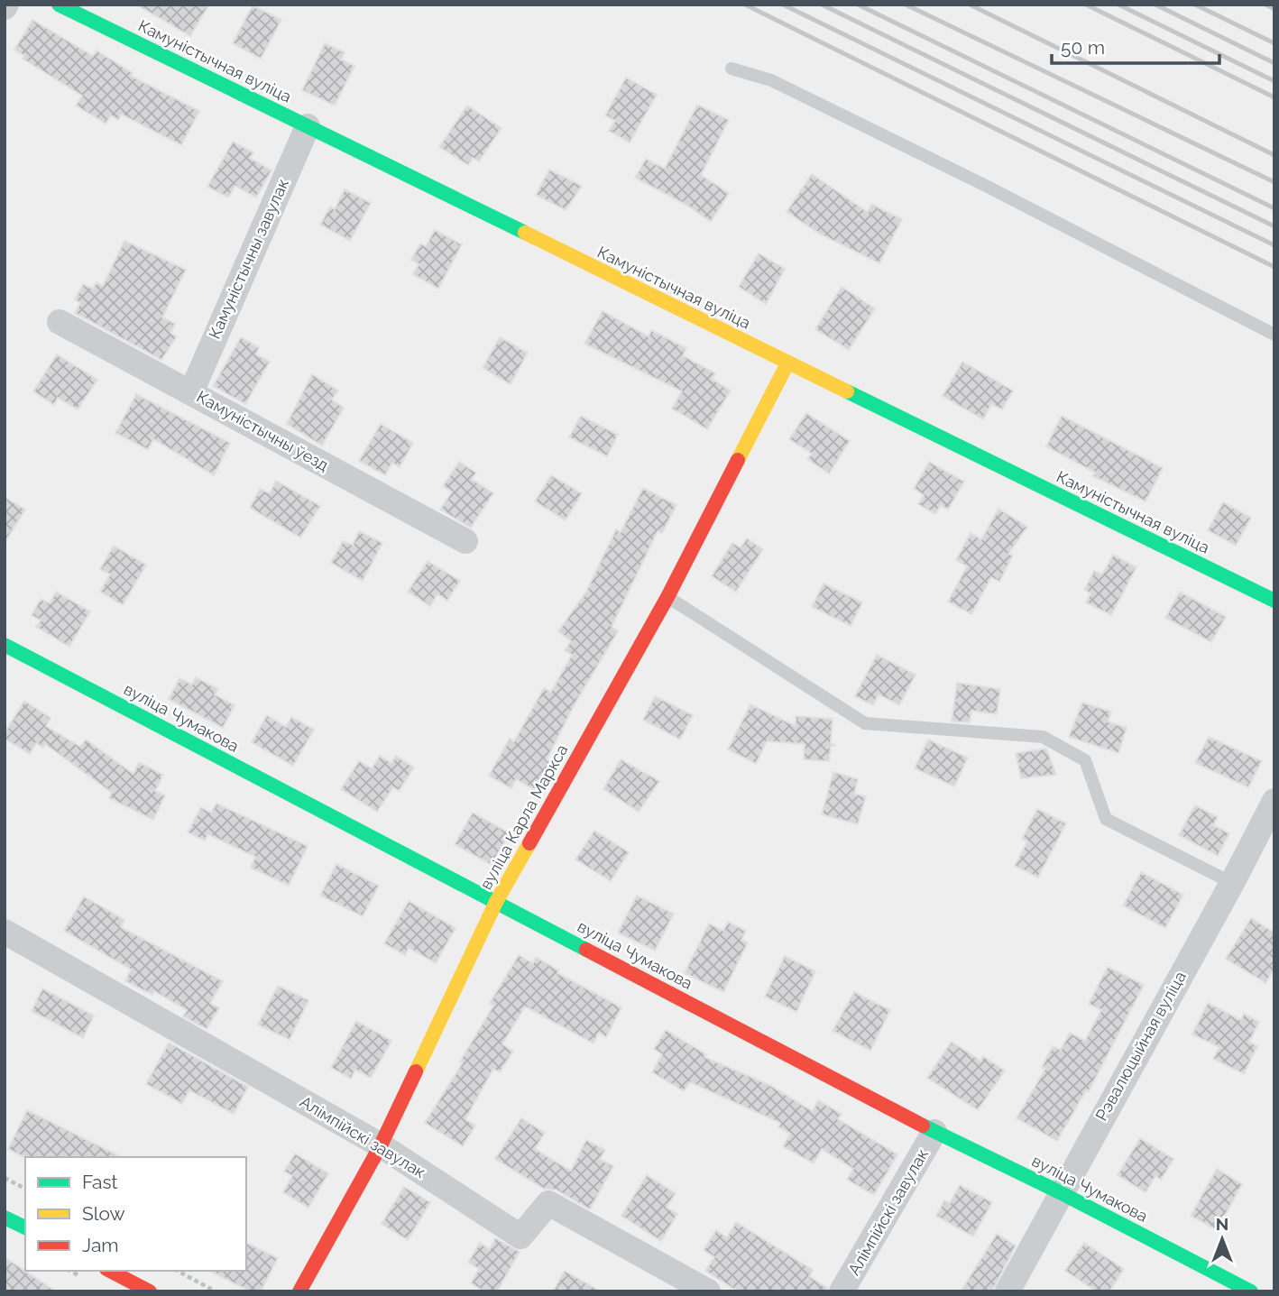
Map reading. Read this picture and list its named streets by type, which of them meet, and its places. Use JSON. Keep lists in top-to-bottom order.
{
  "streets": {
    "street": [
      "Камуністычная вуліца",
      "Камуністычны завулак",
      "Камуністычны ўезд",
      "вуліца Чумакова",
      "вуліца Карла Маркса",
      "Рэвалюцыйная вуліца",
      "Алімпійскі завулак"
    ]
  },
  "crossings": [
    ["Камуністычная вуліца", "Камуністычны завулак"],
    ["Камуністычная вуліца", "вуліца Карла Маркса"],
    ["Камуністычны завулак", "Камуністычны ўезд"],
    ["вуліца Чумакова", "вуліца Карла Маркса"],
    ["вуліца Чумакова", "Рэвалюцыйная вуліца"],
    ["вуліца Чумакова", "Алімпійскі завулак"],
    ["вуліца Карла Маркса", "Алімпійскі завулак"]
  ],
  "legend": ["Fast", "Slow", "Jam"],
  "scale_bar": "50 m",
  "north": "top"
}
